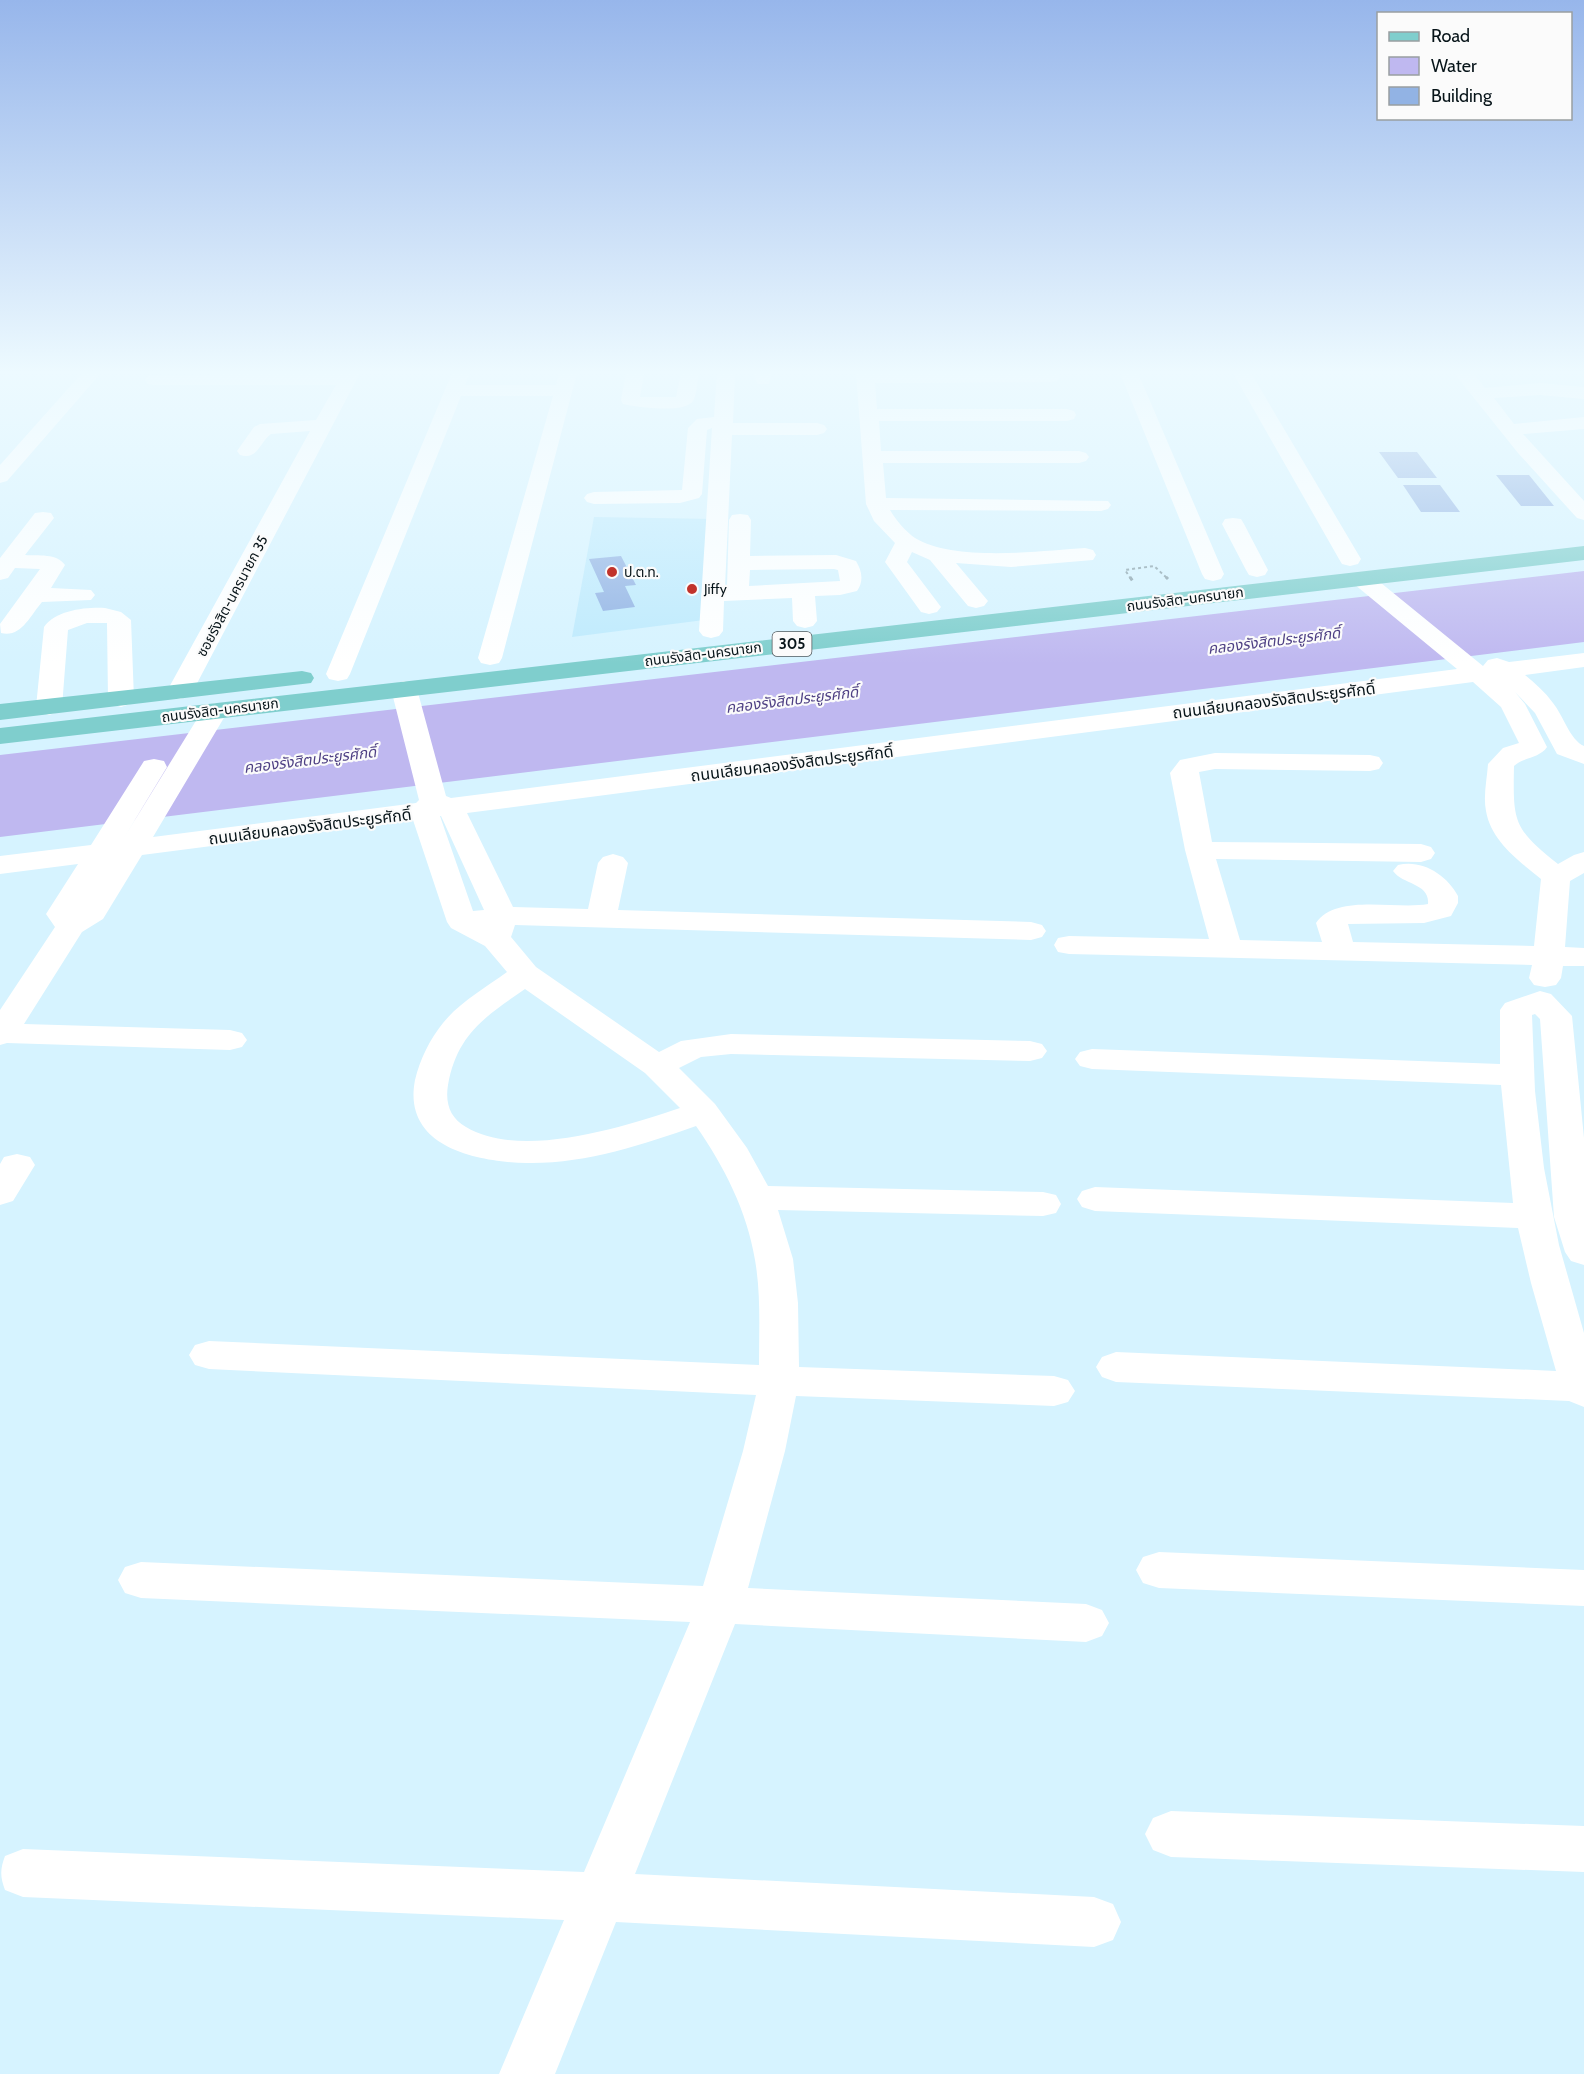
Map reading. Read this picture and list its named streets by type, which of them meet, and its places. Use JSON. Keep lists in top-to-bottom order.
{
  "streets": {
    "main road": ["ถนนรังสิต-นครนายก", "305"],
    "street": ["ซอยรังสิต-นครนายก 35", "ถนนเลียบคลองรังสิตประยูรศักดิ์"]
  },
  "crossings": [
    ["ซอยรังสิต-นครนายก 35", "ถนนรังสิต-นครนายก"],
    ["ซอยรังสิต-นครนายก 35", "ถนนเลียบคลองรังสิตประยูรศักดิ์"]
  ],
  "water": ["คลองรังสิตประยูรศักดิ์"],
  "places": ["ป.ต.ท.", "Jiffy"],
  "legend": ["Road", "Water", "Building"]
}
